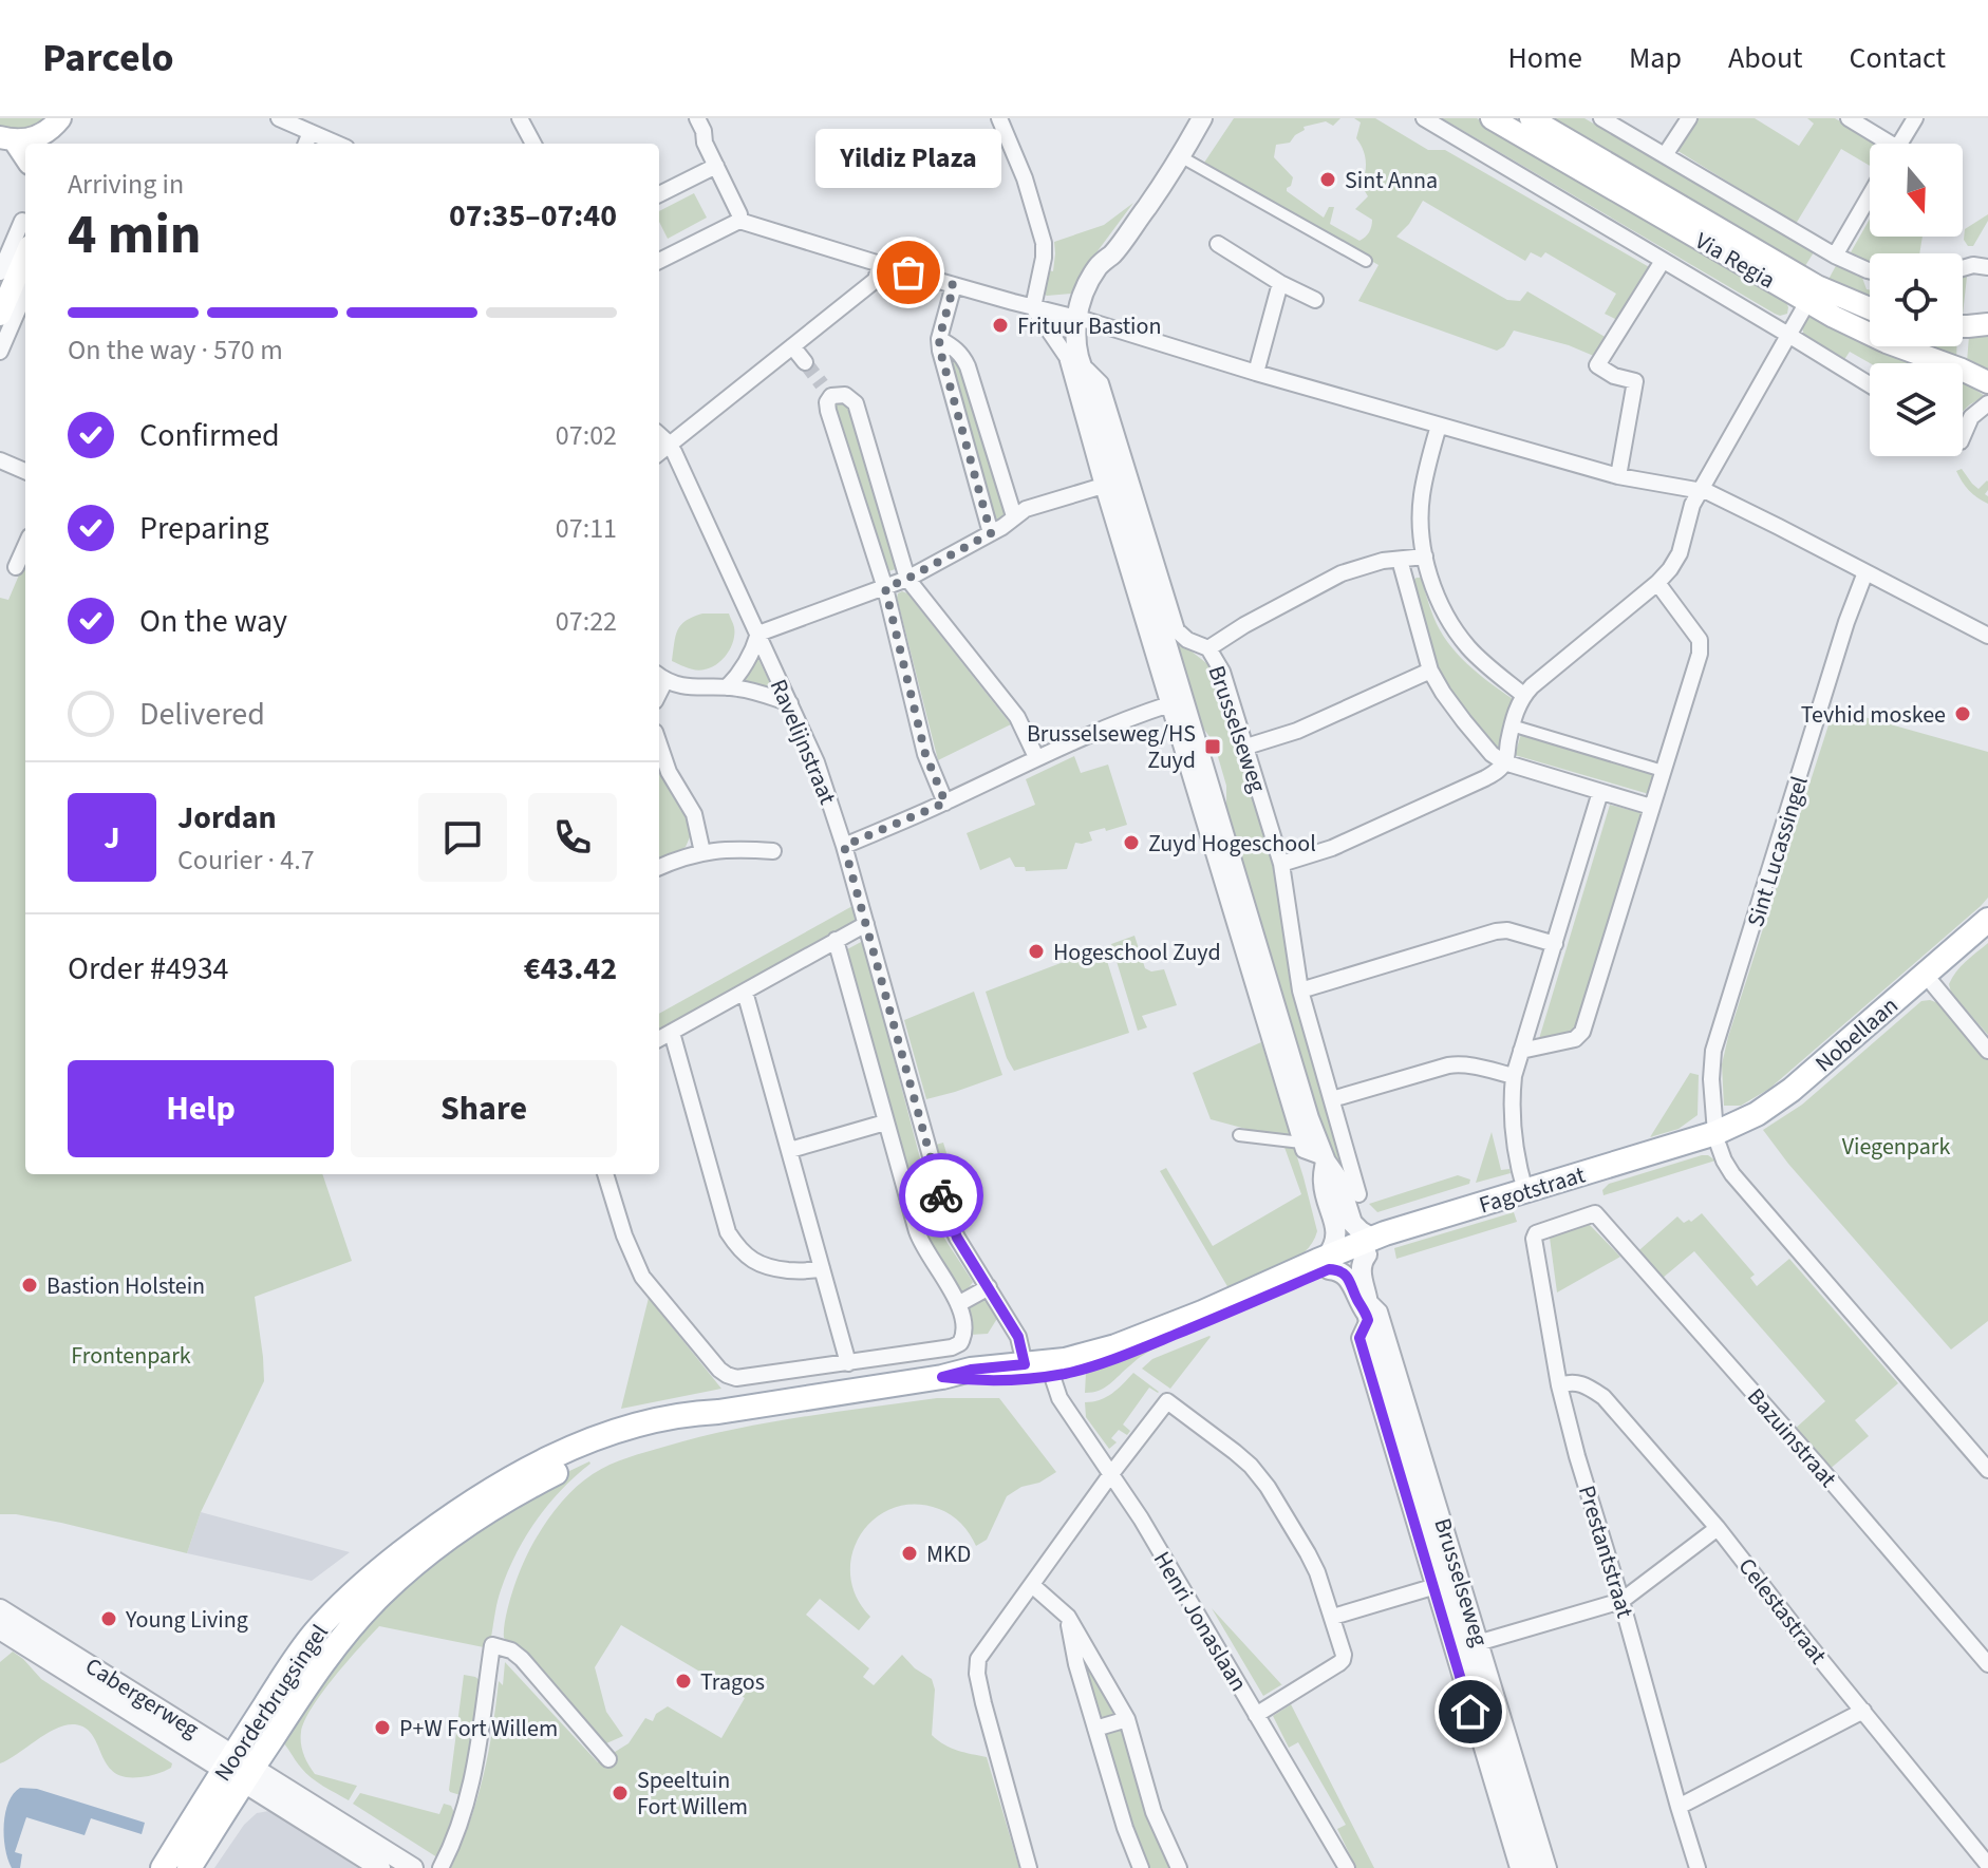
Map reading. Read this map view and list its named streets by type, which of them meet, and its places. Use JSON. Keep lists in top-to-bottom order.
{
  "streets": {
    "main road": [
      "Via Regia",
      "Nobellaan",
      "Fagotstraat",
      "Noorderbrugsingel"
    ],
    "street": [
      "Brusselseweg",
      "Ravelijnstraat",
      "Sint Lucassingel",
      "Bazuinstraat",
      "Prestantstraat",
      "Celestastraat",
      "Henri Jonaslaan",
      "Cabergerweg"
    ]
  },
  "crossings": [
    ["Brusselseweg", "Fagotstraat"],
    ["Ravelijnstraat", "Noorderbrugsingel"],
    ["Sint Lucassingel", "Nobellaan"],
    ["Sint Lucassingel", "Fagotstraat"],
    ["Nobellaan", "Fagotstraat"],
    ["Bazuinstraat", "Prestantstraat"],
    ["Prestantstraat", "Celestastraat"],
    ["Henri Jonaslaan", "Noorderbrugsingel"],
    ["Cabergerweg", "Noorderbrugsingel"]
  ],
  "parks": ["Viegenpark", "Frontenpark"],
  "places": {
    "other": [
      "Sint Anna",
      "Yildiz Plaza",
      "Frituur Bastion",
      "Tevhid moskee",
      "Zuyd Hogeschool",
      "Hogeschool Zuyd",
      "Bastion Holstein",
      "MKD",
      "Young Living",
      "Tragos",
      "P+W Fort Willem",
      "Speeltuin Fort Willem"
    ],
    "transit": ["Brusselseweg/HS Zuyd"]
  },
  "north": "bottom",
  "page": {
    "header": "Parcelo",
    "nav": [
      "Home",
      "Map",
      "About",
      "Contact"
    ],
    "bubble": "Yildiz Plaza",
    "heading": ["4 min", "Arriving in", "07:35–07:40"],
    "panel": [
      "Jordan",
      "Courier · 4.7",
      "Order #4934",
      "€43.42"
    ],
    "bar": "On the way · 570 m",
    "list": [
      ["Confirmed", "07:02"],
      ["Preparing", "07:11"],
      ["On the way", "07:22"],
      "Delivered"
    ],
    "round": "J",
    "buttons": ["Help", "Share"]
  }
}
